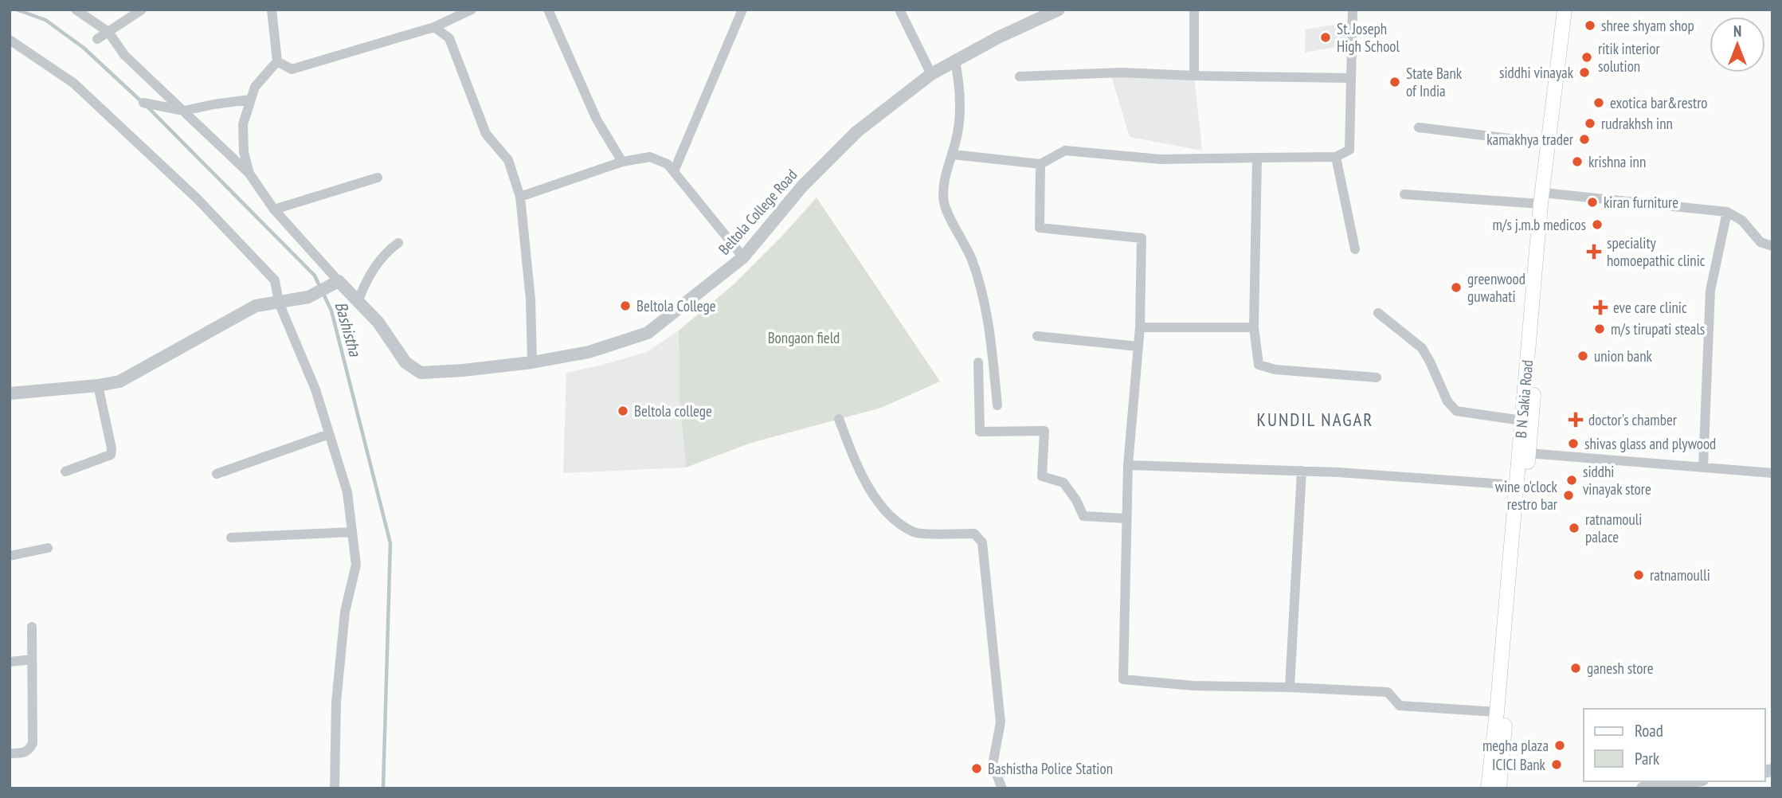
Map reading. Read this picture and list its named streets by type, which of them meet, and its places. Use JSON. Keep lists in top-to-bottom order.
{
  "streets": {
    "main road": ["B N Sakia Road"],
    "street": ["Beltola College Road"]
  },
  "districts": ["KUNDIL NAGAR"],
  "water": ["Bashistha"],
  "parks": ["Bongaon field"],
  "places": {
    "other": [
      "shree shyam shop",
      "St. Joseph High School",
      "ritik interior solution",
      "siddhi vinayak",
      "State Bank of India",
      "exotica bar&restro",
      "rudrakhsh inn",
      "kamakhya trader",
      "krishna inn",
      "kiran furniture",
      "m/s j.m.b medicos",
      "greenwood guwahati",
      "Beltola College",
      "m/s tirupati steals",
      "union bank",
      "Beltola college",
      "shivas glass and plywood",
      "siddhi vinayak store",
      "wine o'clock restro bar",
      "ratnamouli palace",
      "ratnamoulli",
      "ganesh store",
      "megha plaza",
      "ICICI Bank",
      "Bashistha Police Station"
    ],
    "health": ["speciality homoepathic clinic", "eve care clinic", "doctor's chamber"]
  },
  "legend": ["Road", "Park"],
  "north": "top"
}
